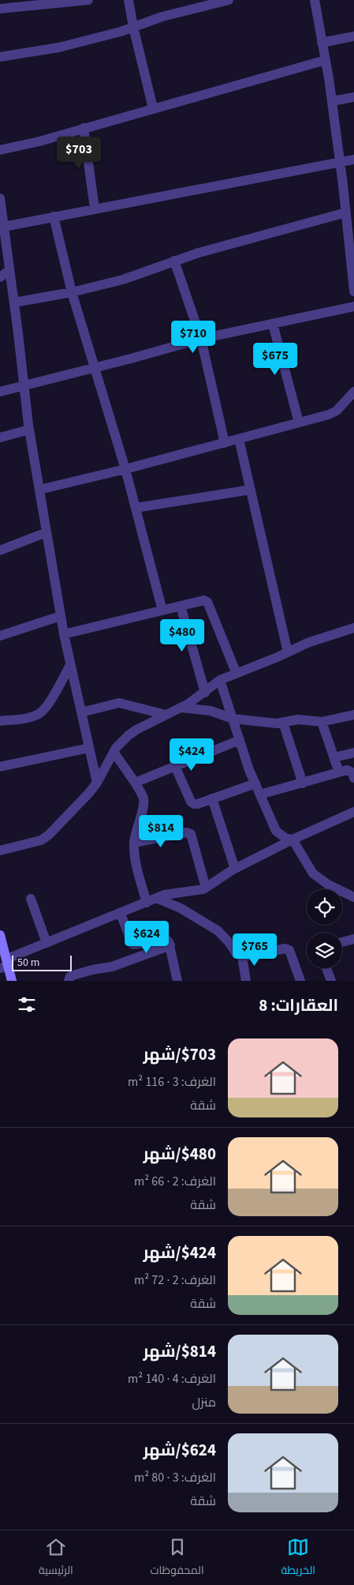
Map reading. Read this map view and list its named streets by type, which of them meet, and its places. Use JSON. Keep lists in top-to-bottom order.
{
  "scale_bar": "50 m",
  "page": {
    "price": [
      "$703",
      "$710",
      "$675",
      "$480",
      "$424",
      "$814",
      "$624",
      "$765"
    ],
    "scale": "50 m",
    "heading": "العقارات: 8",
    "list": [
      {
        "name": "$703/شهر",
        "note": "الغرف: 3 · 116 m² · شقة"
      },
      {
        "name": "$480/شهر",
        "note": "الغرف: 2 · 66 m² · شقة"
      },
      {
        "name": "$424/شهر",
        "note": "الغرف: 2 · 72 m² · شقة"
      },
      {
        "name": "$814/شهر",
        "note": "الغرف: 4 · 140 m² · منزل"
      },
      {
        "name": "$624/شهر",
        "note": "الغرف: 3 · 80 m² · شقة"
      }
    ],
    "tabs": ["الخريطة", "المحفوظات", "الرئيسية"]
  }
}
